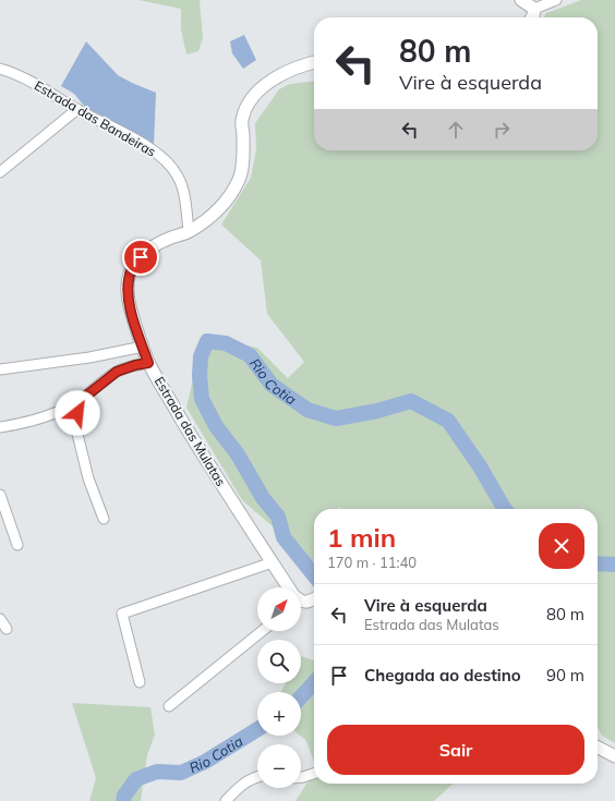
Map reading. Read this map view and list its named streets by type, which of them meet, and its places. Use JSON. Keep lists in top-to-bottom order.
{
  "streets": {
    "street": ["Estrada das Bandeiras", "Estrada das Mulatas"]
  },
  "crossings": [
    ["Estrada das Bandeiras", "Estrada das Mulatas"]
  ],
  "water": ["Rio Cotia"],
  "north": "top right",
  "page": {
    "turn": ["80 m", "Vire à esquerda"],
    "heading": ["1 min", "170 m · 11:40"],
    "list": [
      {
        "name": "Vire à esquerda",
        "note": "Estrada das Mulatas",
        "value": "80 m"
      },
      {
        "name": "Chegada ao destino",
        "value": "90 m"
      }
    ],
    "map_buttons": ["+", "−"],
    "buttons": "Sair"
  }
}
